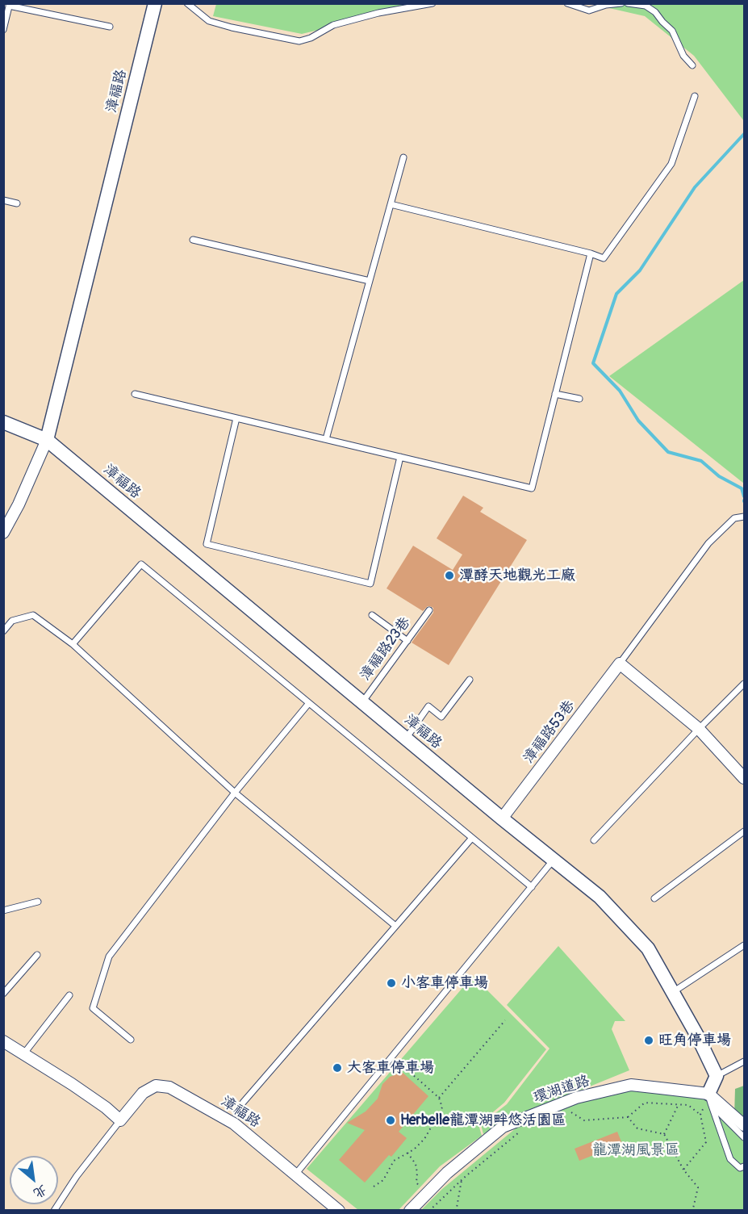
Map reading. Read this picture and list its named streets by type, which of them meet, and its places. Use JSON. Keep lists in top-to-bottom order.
{
  "streets": {
    "street": ["漳福路", "漳福路53巷", "環湖道路"],
    "lane": ["漳福路23巷"]
  },
  "crossings": [
    ["漳福路", "漳福路23巷"],
    ["漳福路", "漳福路53巷"]
  ],
  "parks": ["龍潭湖風景區"],
  "places": [
    "潭酵天地觀光工廠",
    "小客車停車場",
    "旺角停車場",
    "大客車停車場",
    "Herbelle龍潭湖畔悠活園區"
  ],
  "north": "bottom right"
}
